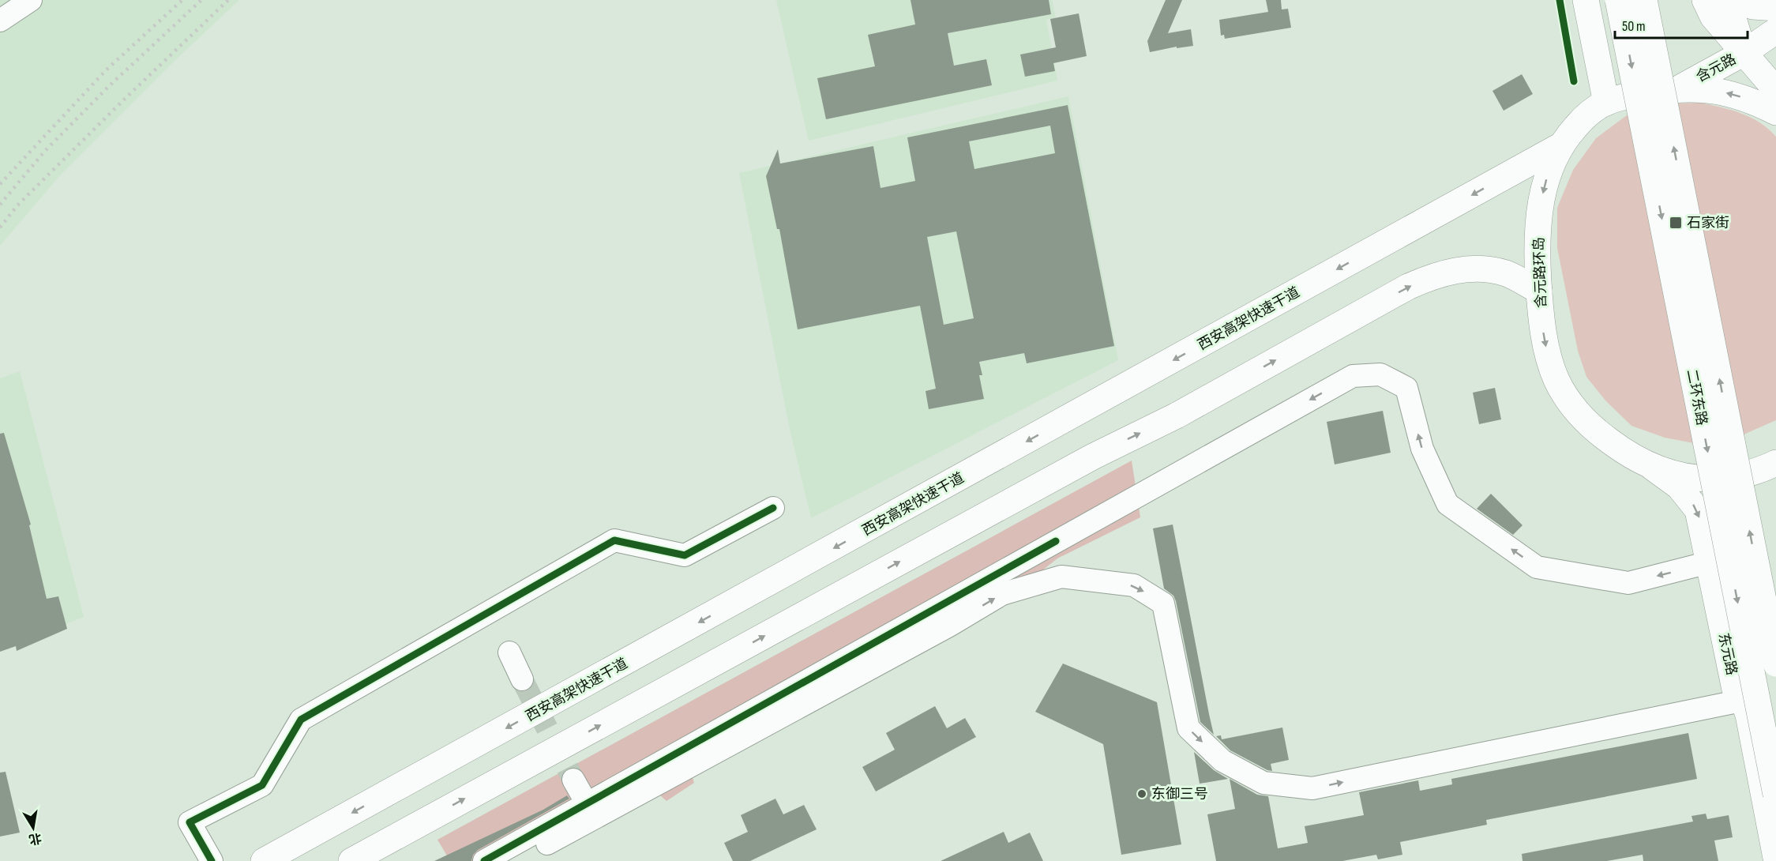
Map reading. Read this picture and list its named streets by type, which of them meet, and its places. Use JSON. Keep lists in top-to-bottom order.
{
  "streets": {
    "main road": [
      "含元路",
      "含元路环岛",
      "西安高架快速干道",
      "二环东路",
      "东元路"
    ]
  },
  "crossings": [
    ["含元路", "含元路环岛"],
    ["含元路环岛", "西安高架快速干道"],
    ["含元路环岛", "东元路"]
  ],
  "places": {
    "transit": ["石家街"],
    "other": ["东御三号"]
  },
  "scale_bar": "50 m",
  "north": "bottom"
}
